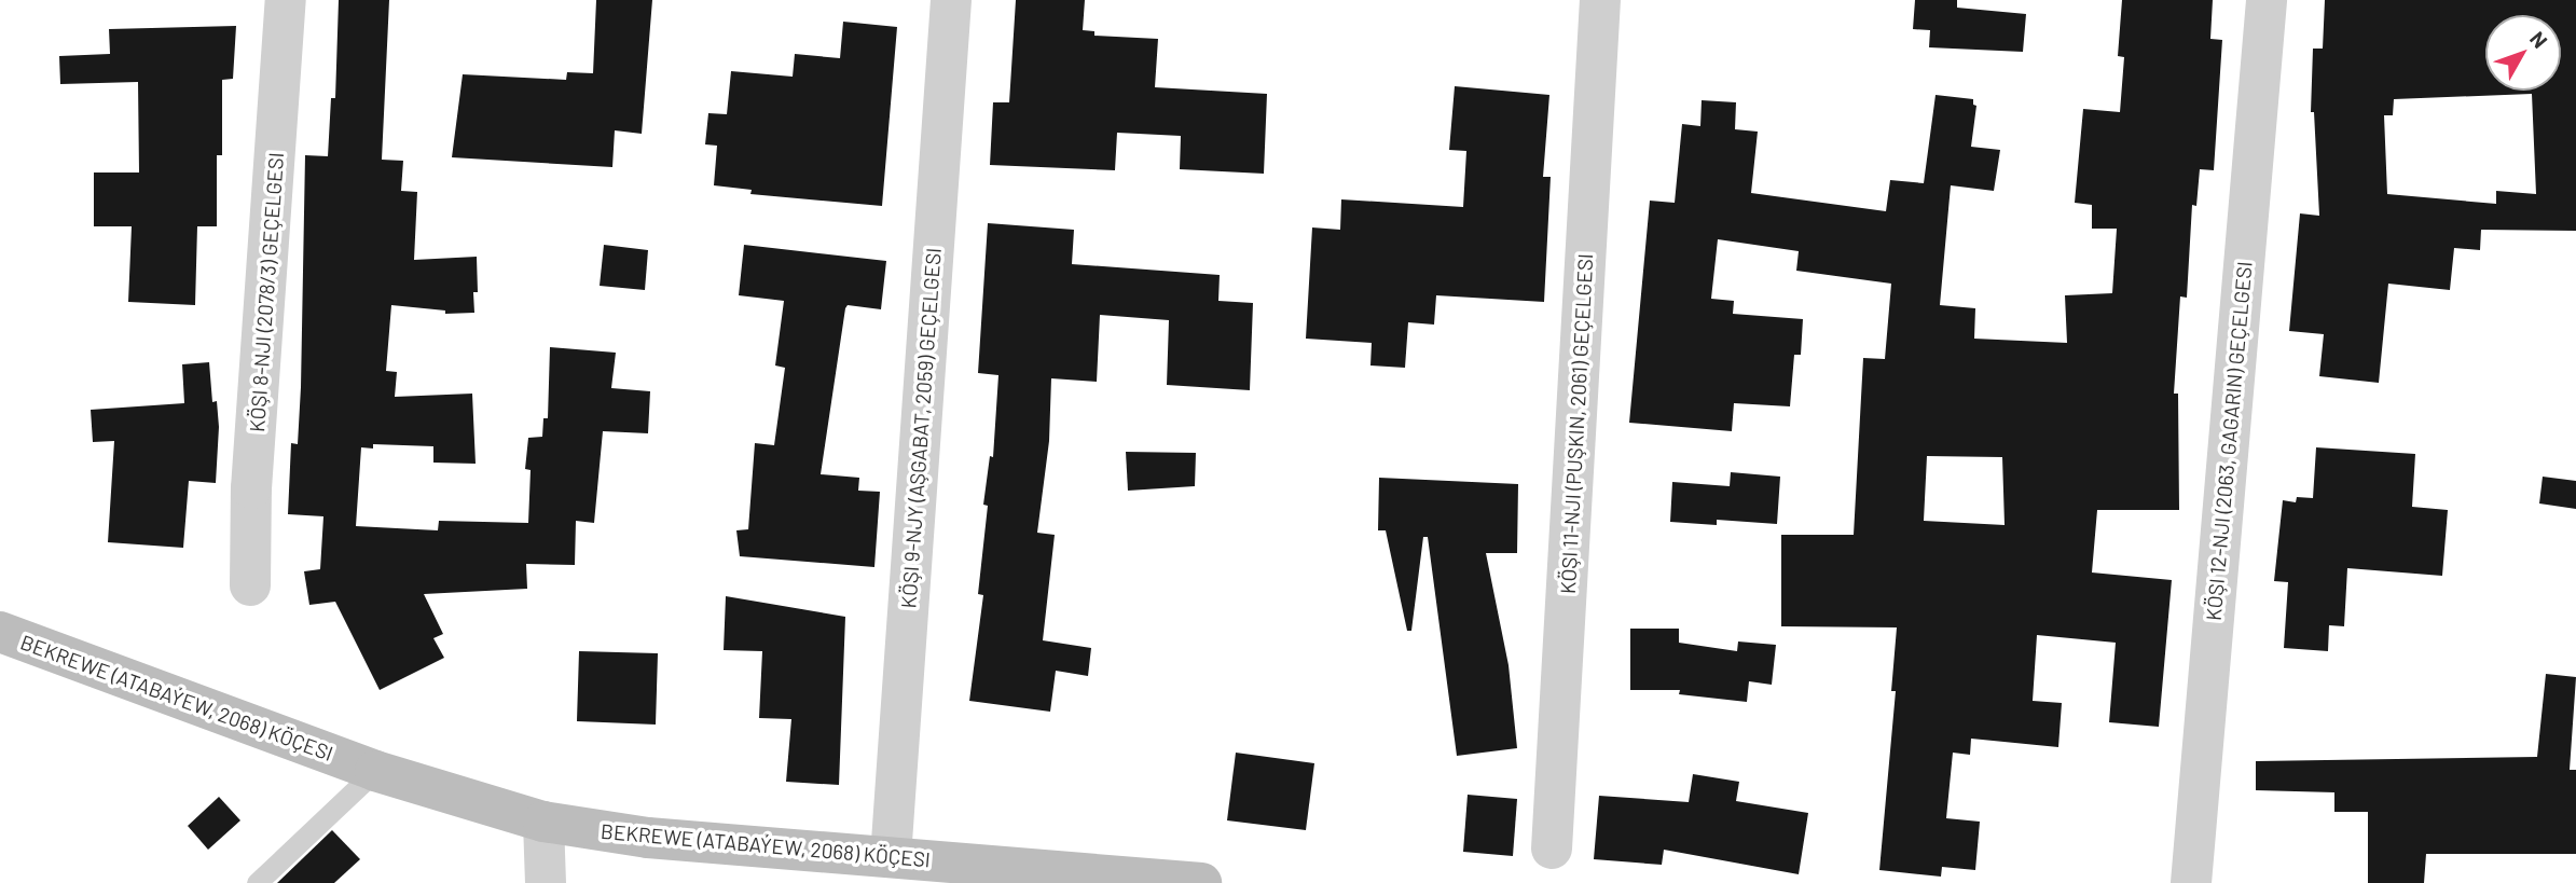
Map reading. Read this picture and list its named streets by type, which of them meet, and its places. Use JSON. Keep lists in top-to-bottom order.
{
  "streets": {
    "main road": ["BEKREWE (ATABAÝEW, 2068) KÖÇESI"],
    "street": [
      "KÖŞI 8-NJI (2078/3) GEÇELGESI",
      "KÖŞI 11-NJI (PUŞKIN, 2061) GEÇELGESI",
      "KÖŞI 9-NJY (AŞGABAT, 2059) GEÇELGESI",
      "KÖŞI 12-NJI (2063, GAGARIN) GEÇELGESI"
    ]
  },
  "crossings": [
    ["KÖŞI 9-NJY (AŞGABAT, 2059) GEÇELGESI", "BEKREWE (ATABAÝEW, 2068) KÖÇESI"]
  ],
  "north": "top right"
}
